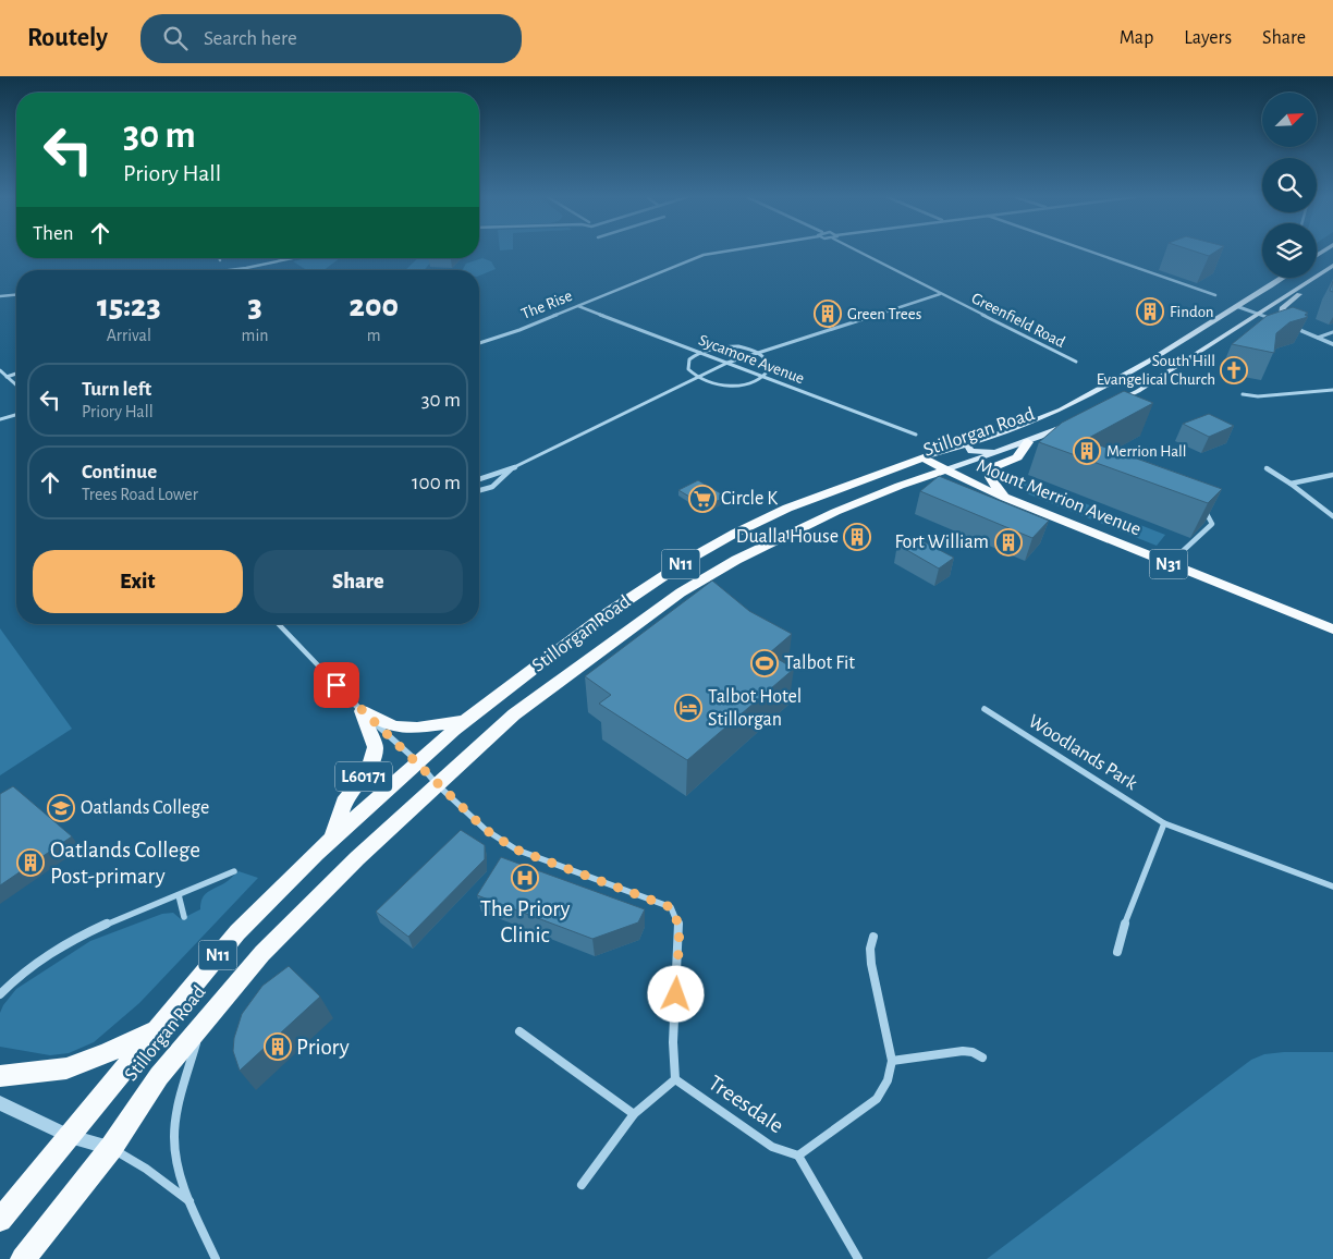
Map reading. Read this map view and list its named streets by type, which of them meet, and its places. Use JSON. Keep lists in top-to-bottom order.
{
  "streets": {
    "highway": [
      "Stillorgan Road",
      "Mount Merrion Avenue",
      "N11",
      "N31",
      "L60171"
    ],
    "street": [
      "The Rise",
      "Greenfield Road",
      "Sycamore Avenue",
      "Woodlands Park",
      "Treesdale"
    ]
  },
  "crossings": [
    ["The Rise", "Sycamore Avenue"],
    ["Stillorgan Road", "Mount Merrion Avenue"],
    ["Stillorgan Road", "N11"],
    ["Stillorgan Road", "L60171"],
    ["N11", "L60171"]
  ],
  "places": {
    "building": [
      "Findon",
      "Green Trees",
      "Merrion Hall",
      "Dualla House",
      "Fort William",
      "Oatlands College Post-primary",
      "Priory"
    ],
    "church": ["South Hill Evangelical Church"],
    "supermarket": ["Circle K"],
    "sports": ["Talbot Fit"],
    "hotel": ["Talbot Hotel Stillorgan"],
    "school or university": ["Oatlands College"],
    "hospital": ["The Priory Clinic"]
  },
  "north": "top right",
  "page": {
    "header": "Routely",
    "search": "Search here",
    "nav": ["Map", "Layers", "Share"],
    "turn": ["30 m", "Priory Hall"],
    "then": "Then",
    "eta": [
      "15:23",
      "Arrival",
      "3",
      "min",
      "200",
      "m"
    ],
    "list": [
      {
        "name": "Turn left",
        "note": "Priory Hall",
        "value": "30 m"
      },
      {
        "name": "Continue",
        "note": "Trees Road Lower",
        "value": "100 m"
      }
    ],
    "buttons": ["Exit", "Share"]
  }
}
